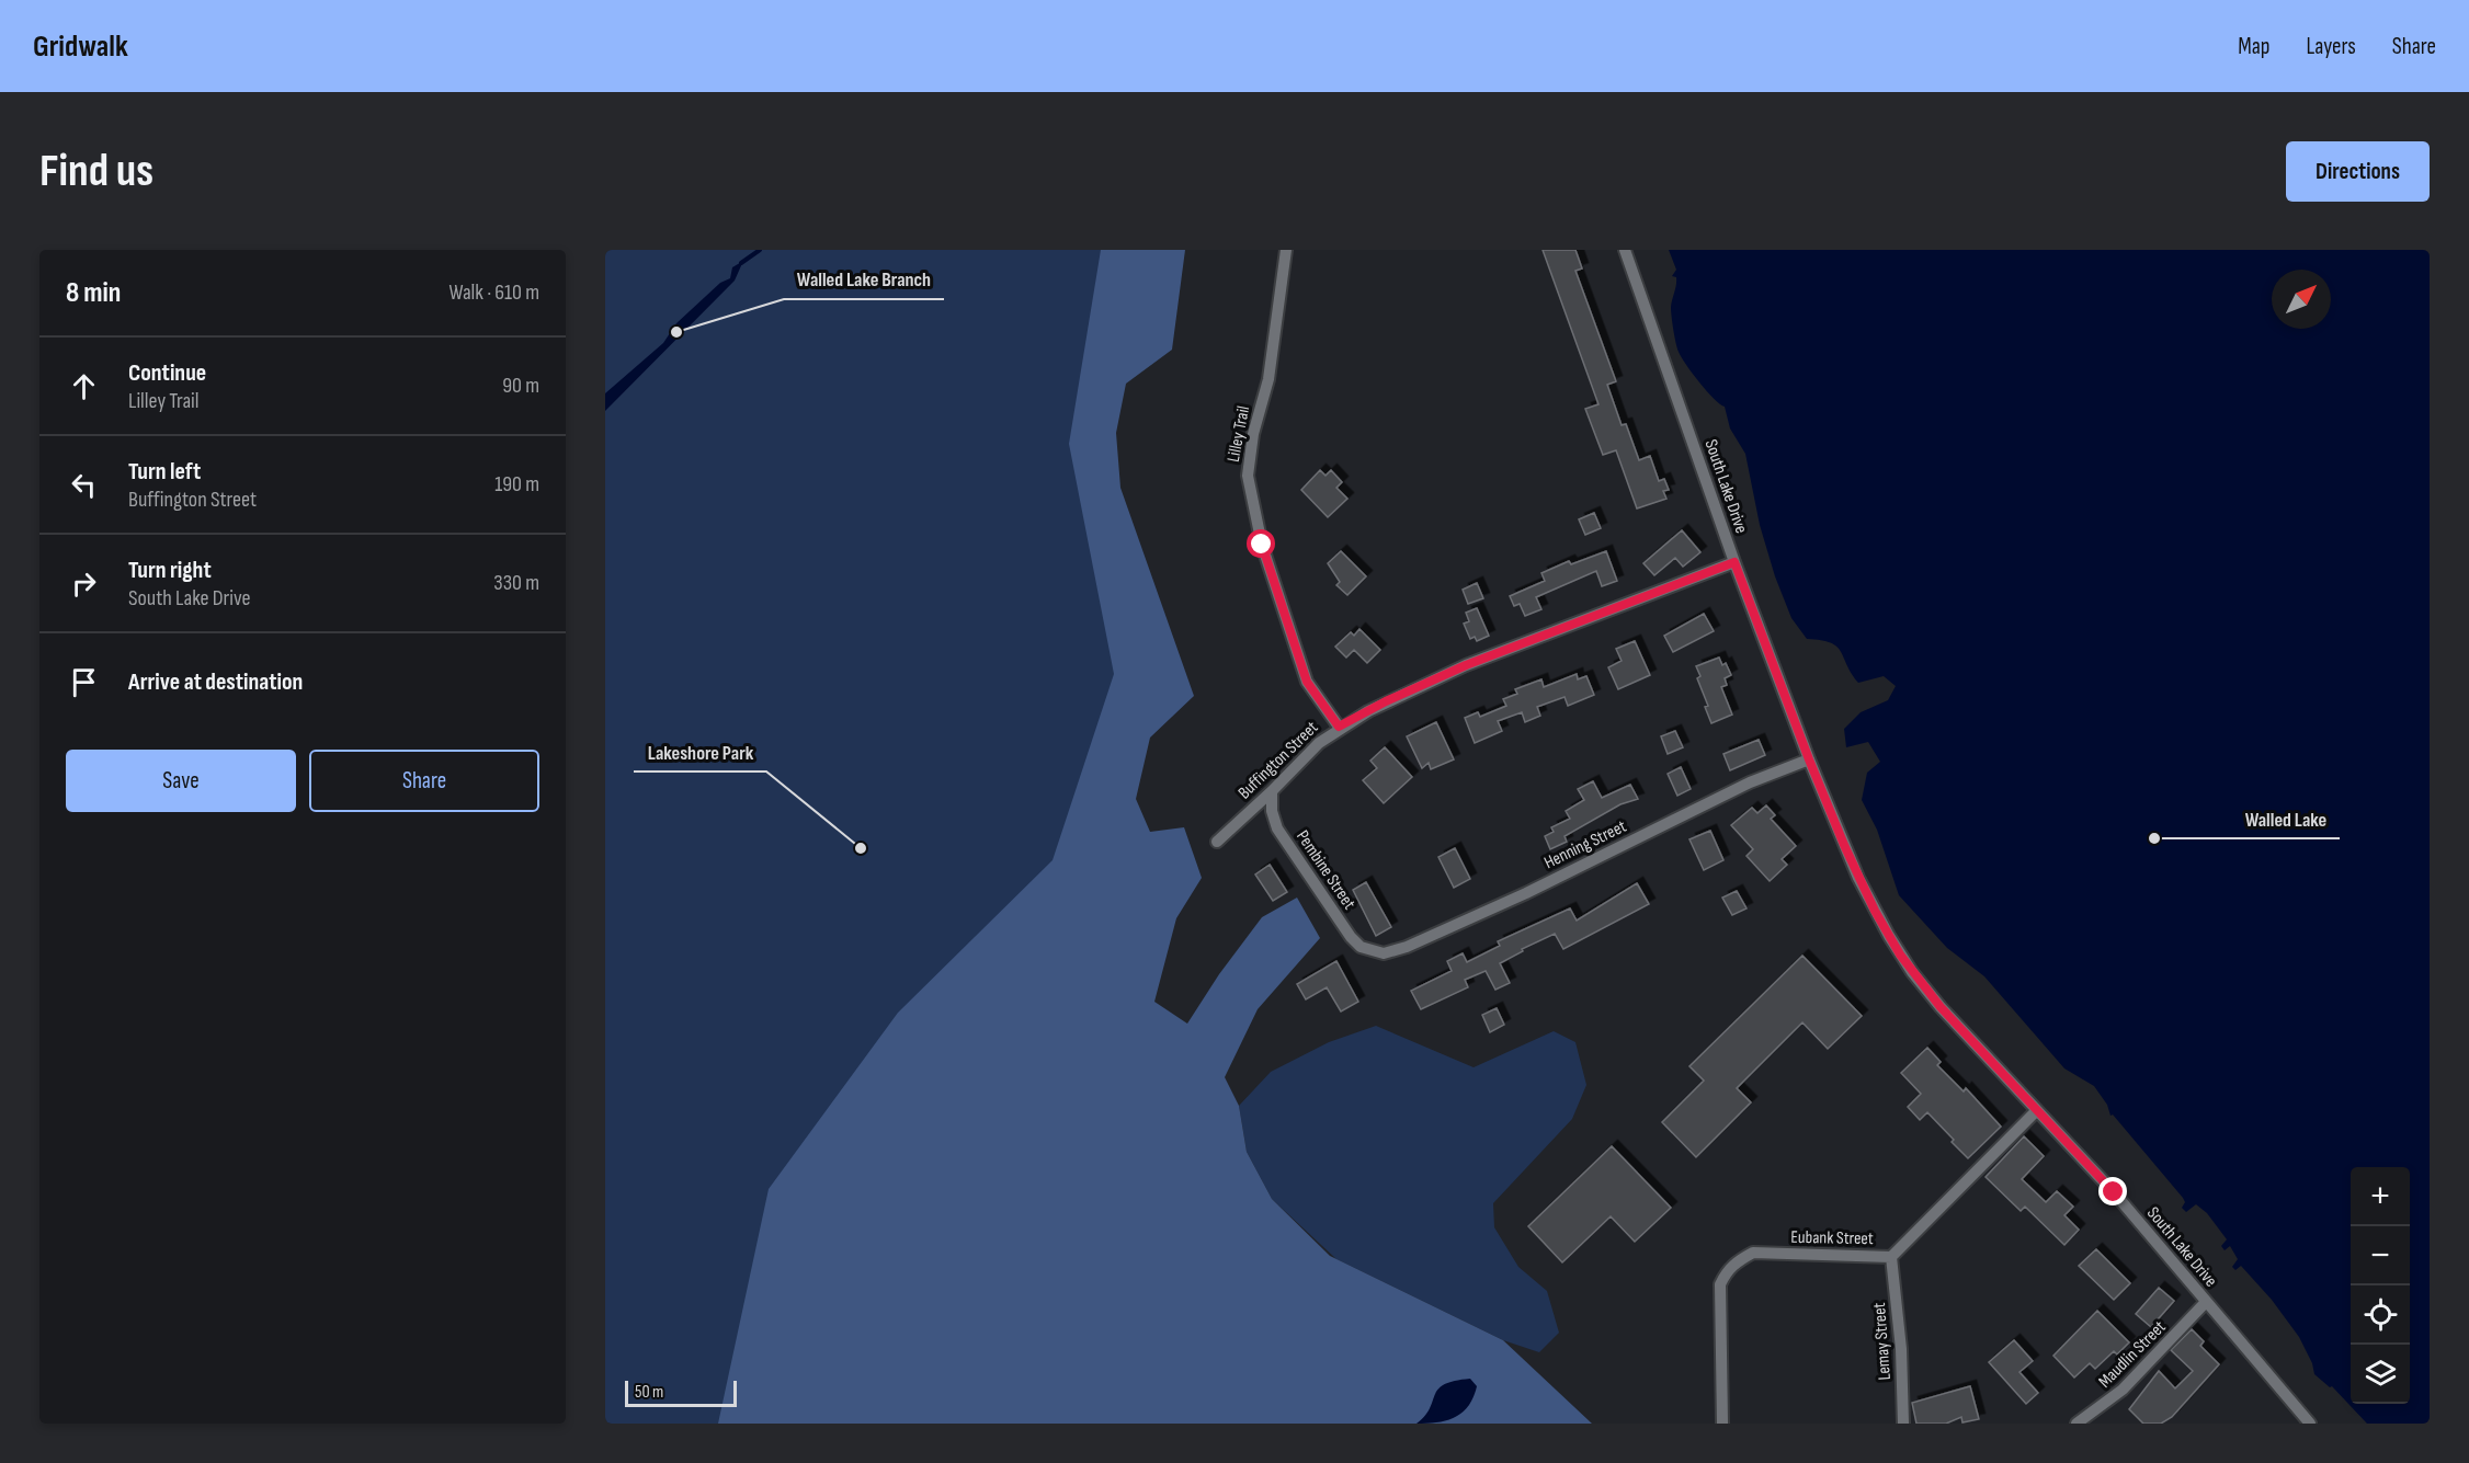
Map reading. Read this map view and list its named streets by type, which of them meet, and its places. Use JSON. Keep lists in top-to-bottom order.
{
  "streets": {
    "street": [
      "Lilley Trail",
      "South Lake Drive",
      "Buffington Street",
      "Henning Street",
      "Pembine Street",
      "Eubank Street",
      "Lemay Street",
      "Maudlin Street"
    ]
  },
  "crossings": [
    ["Lilley Trail", "Buffington Street"],
    ["South Lake Drive", "Buffington Street"],
    ["South Lake Drive", "Henning Street"],
    ["South Lake Drive", "Eubank Street"],
    ["South Lake Drive", "Maudlin Street"],
    ["Buffington Street", "Pembine Street"],
    ["Henning Street", "Pembine Street"],
    ["Eubank Street", "Lemay Street"]
  ],
  "places": ["Walled Lake Branch", "Walled Lake", "Lakeshore Park"],
  "scale_bar": "50 m",
  "north": "top right",
  "page": {
    "header": "Gridwalk",
    "nav": ["Map", "Layers", "Share"],
    "buttons": [
      "Directions",
      ["Save", "Share"]
    ],
    "title": "Find us",
    "heading": ["8 min", "Walk · 610 m"],
    "list": [
      ["Continue", "Lilley Trail", "90 m"],
      ["Turn left", "Buffington Street", "190 m"],
      ["Turn right", "South Lake Drive", "330 m"],
      "Arrive at destination"
    ],
    "map_buttons": ["+", "−"],
    "scale": "50 m"
  }
}
